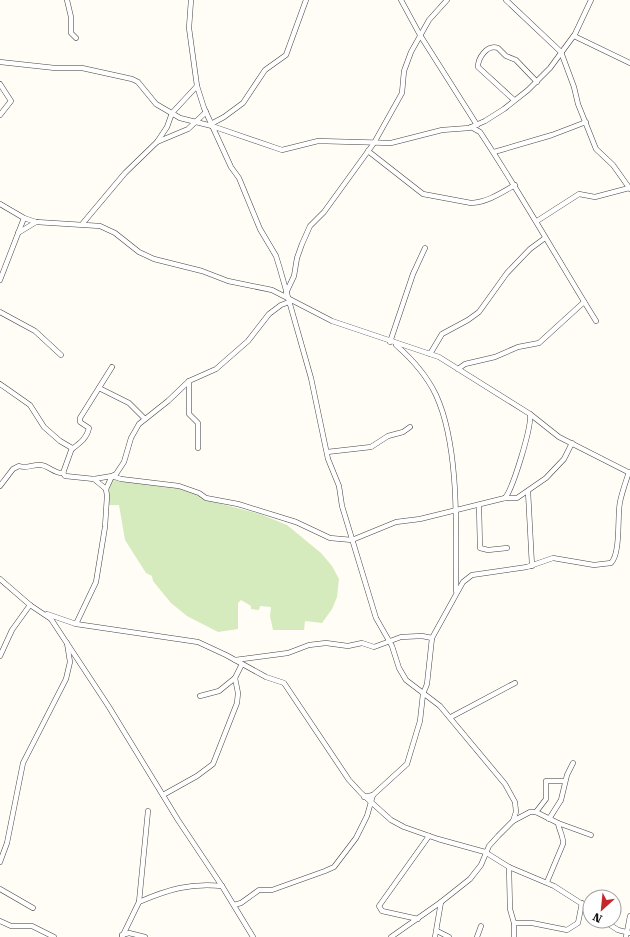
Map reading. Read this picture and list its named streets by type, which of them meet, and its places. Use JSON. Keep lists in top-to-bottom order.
{
  "north": "bottom left"
}
